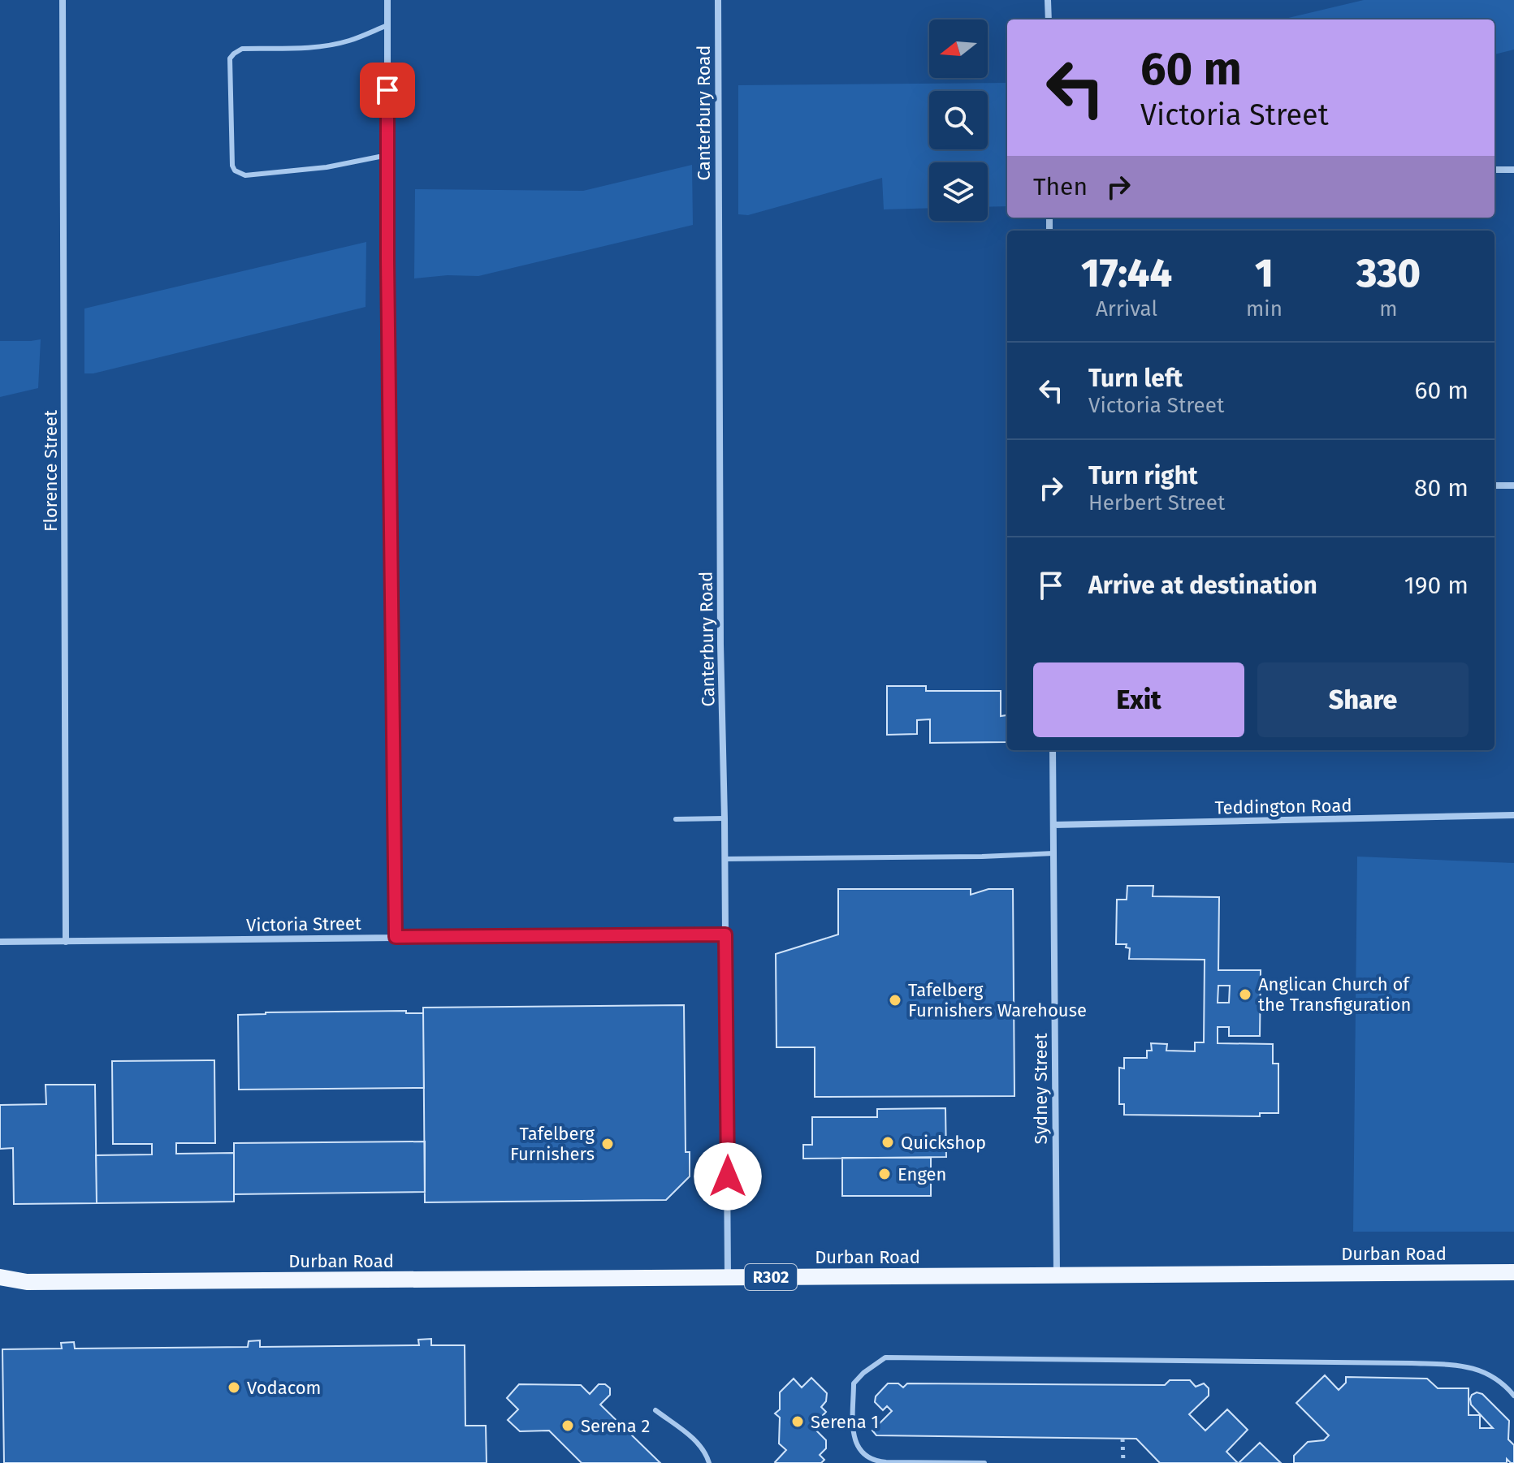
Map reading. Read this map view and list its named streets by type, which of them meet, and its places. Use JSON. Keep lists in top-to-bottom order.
{
  "streets": {
    "main road": ["Durban Road", "R302"],
    "street": [
      "Canterbury Road",
      "Florence Street",
      "Teddington Road",
      "Victoria Street",
      "Sydney Street"
    ]
  },
  "crossings": [
    ["Canterbury Road", "Victoria Street"],
    ["Canterbury Road", "Durban Road"],
    ["Florence Street", "Victoria Street"],
    ["Teddington Road", "Sydney Street"],
    ["Sydney Street", "Durban Road"]
  ],
  "places": [
    "Anglican Church of the Transfiguration",
    "Tafelberg Furnishers Warehouse",
    "Quickshop",
    "Tafelberg Furnishers",
    "Engen",
    "Vodacom",
    "Serena 1",
    "Serena 2"
  ],
  "north": "left",
  "page": {
    "turn": ["60 m", "Victoria Street"],
    "then": "Then",
    "eta": [
      "17:44",
      "Arrival",
      "1",
      "min",
      "330",
      "m"
    ],
    "list": [
      {
        "name": "Turn left",
        "note": "Victoria Street",
        "value": "60 m"
      },
      {
        "name": "Turn right",
        "note": "Herbert Street",
        "value": "80 m"
      },
      {
        "name": "Arrive at destination",
        "value": "190 m"
      }
    ],
    "buttons": ["Exit", "Share"]
  }
}
